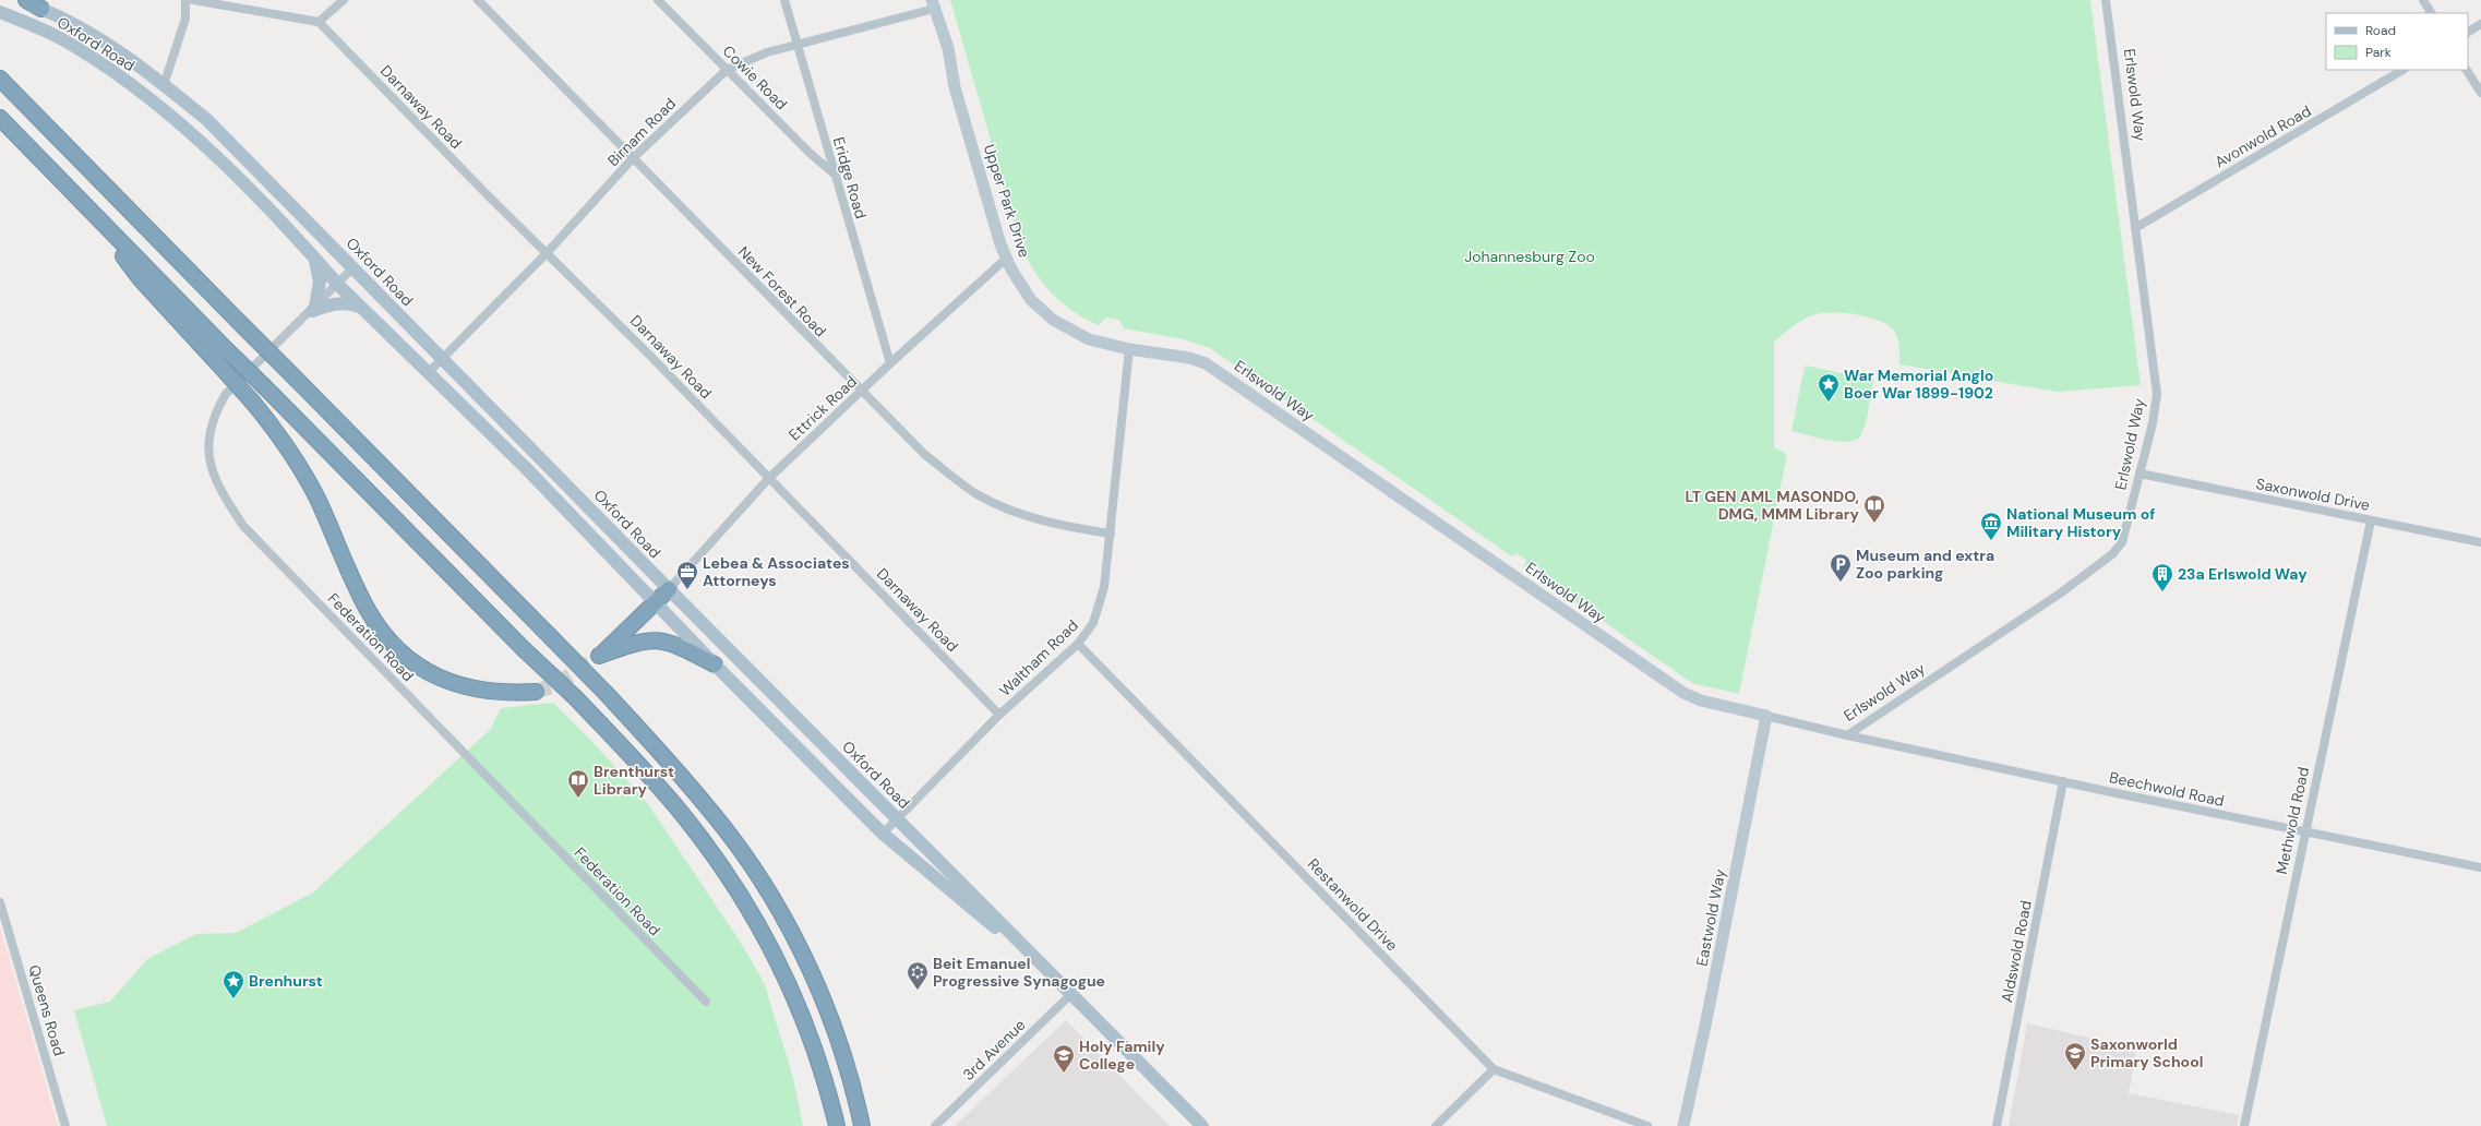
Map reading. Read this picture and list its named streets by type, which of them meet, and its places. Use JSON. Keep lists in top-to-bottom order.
{
  "streets": {
    "main road": [
      "Oxford Road",
      "Erlswold Way",
      "Upper Park Drive",
      "Eastwold Way"
    ],
    "street": [
      "Cowie Road",
      "Darnaway Road",
      "Birnam Road",
      "Avonwold Road",
      "Eridge Road",
      "New Forest Road",
      "Ettrick Road",
      "Saxonwold Drive",
      "Federation Road",
      "Waltham Road",
      "Beechwold Road",
      "Methwold Road",
      "Restanwold Drive",
      "Aldswold Road",
      "Queens Road",
      "3rd Avenue"
    ]
  },
  "crossings": [
    ["Oxford Road", "Birnam Road"],
    ["Oxford Road", "Ettrick Road"],
    ["Oxford Road", "Federation Road"],
    ["Oxford Road", "Waltham Road"],
    ["Oxford Road", "3rd Avenue"],
    ["Cowie Road", "Birnam Road"],
    ["Cowie Road", "Eridge Road"],
    ["Erlswold Way", "Avonwold Road"],
    ["Erlswold Way", "Upper Park Drive"],
    ["Erlswold Way", "Saxonwold Drive"],
    ["Erlswold Way", "Waltham Road"],
    ["Erlswold Way", "Beechwold Road"],
    ["Erlswold Way", "Eastwold Way"],
    ["Darnaway Road", "Birnam Road"],
    ["Darnaway Road", "Ettrick Road"],
    ["Darnaway Road", "Waltham Road"],
    ["Birnam Road", "Eridge Road"],
    ["Birnam Road", "Upper Park Drive"],
    ["Birnam Road", "New Forest Road"],
    ["Eridge Road", "Ettrick Road"],
    ["Upper Park Drive", "Ettrick Road"],
    ["Upper Park Drive", "Waltham Road"],
    ["New Forest Road", "Ettrick Road"],
    ["New Forest Road", "Waltham Road"],
    ["Saxonwold Drive", "Methwold Road"],
    ["Waltham Road", "Restanwold Drive"],
    ["Beechwold Road", "Methwold Road"],
    ["Beechwold Road", "Aldswold Road"]
  ],
  "parks": ["Johannesburg Zoo"],
  "places": {
    "place": ["War Memorial Anglo Boer War 1899-1902", "Brenhurst"],
    "library": ["LT GEN AML MASONDO, DMG, MMM Library", "Brenthurst Library"],
    "museum": ["National Museum of Military History"],
    "parking": ["Museum and extra Zoo parking"],
    "office": ["Lebea & Associates Attorneys"],
    "building": ["23a Erlswold Way"],
    "synagogue": ["Beit Emanuel Progressive Synagogue"],
    "school or university": ["Saxonworld Primary School", "Holy Family College"]
  },
  "legend": ["Road", "Park"]
}
